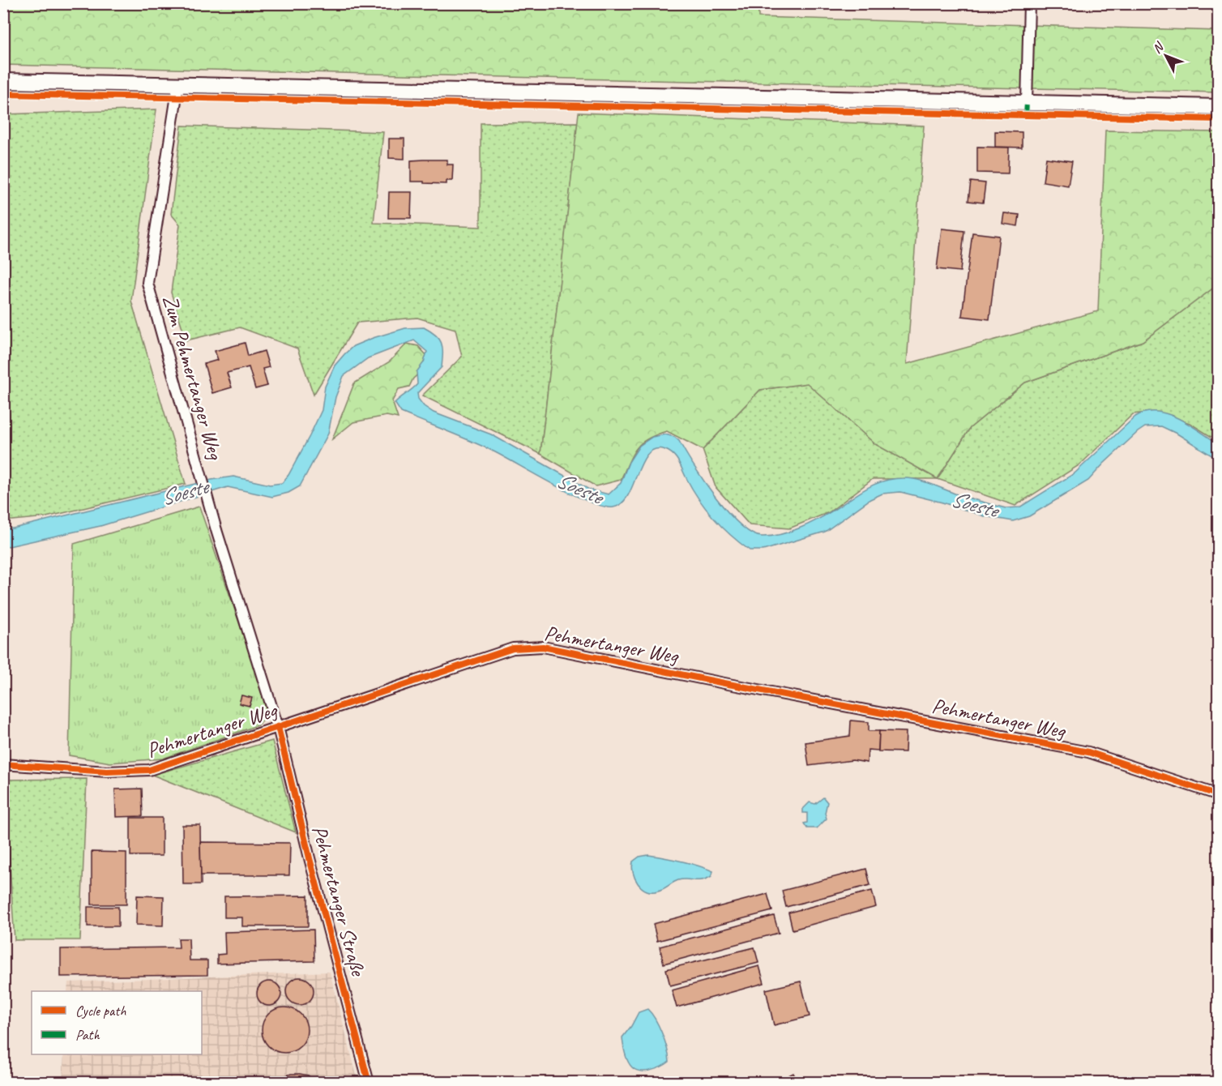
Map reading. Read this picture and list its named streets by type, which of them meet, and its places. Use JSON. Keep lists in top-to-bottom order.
{
  "streets": {
    "street": ["Zum Pehmertanger Weg", "Pehmertanger Weg", "Pehmertanger Straße"]
  },
  "crossings": [
    ["Zum Pehmertanger Weg", "Pehmertanger Weg"],
    ["Zum Pehmertanger Weg", "Pehmertanger Straße"],
    ["Pehmertanger Weg", "Pehmertanger Straße"]
  ],
  "water": ["Soeste"],
  "legend": ["Cycle path", "Path"],
  "north": "top left"
}
